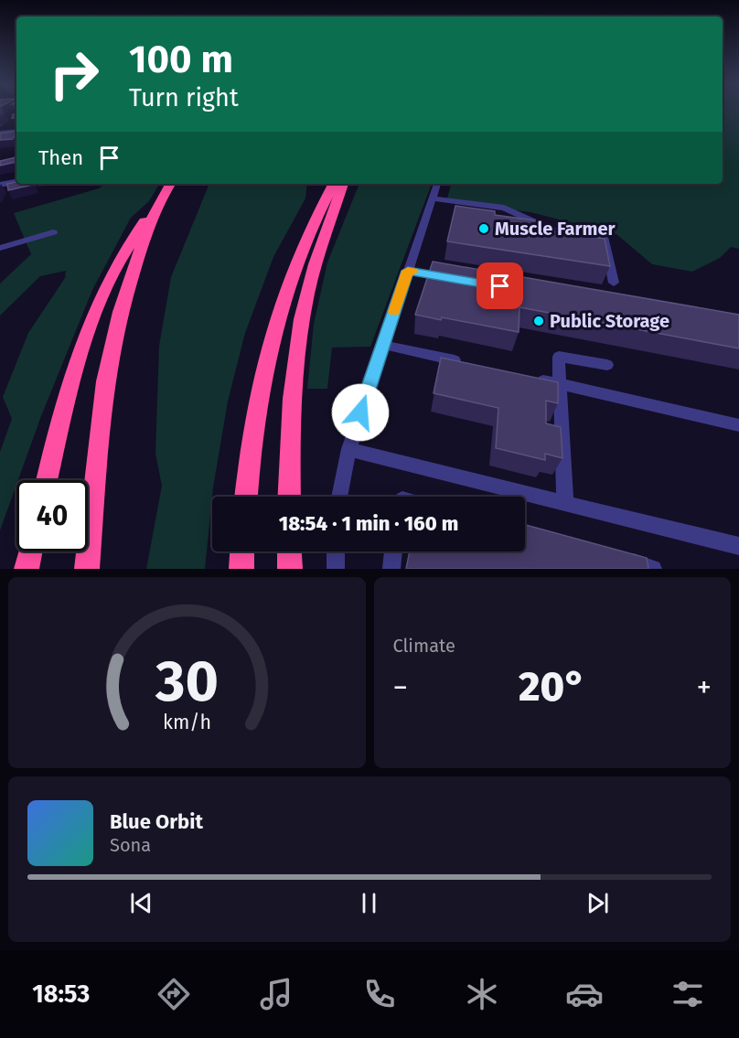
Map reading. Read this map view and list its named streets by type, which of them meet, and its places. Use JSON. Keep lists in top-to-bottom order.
{
  "places": ["Muscle Farmer", "Public Storage"],
  "page": {
    "turn": ["100 m", "Turn right"],
    "then": "Then",
    "limit": "40",
    "trip": "18:54 · 1 min · 160 m",
    "tile": "Climate",
    "heat": ["−", "20°", "+"],
    "song": ["Blue Orbit", "Sona"],
    "tabs": "18:53",
    "gauge": ["30", "km/h"]
  }
}
